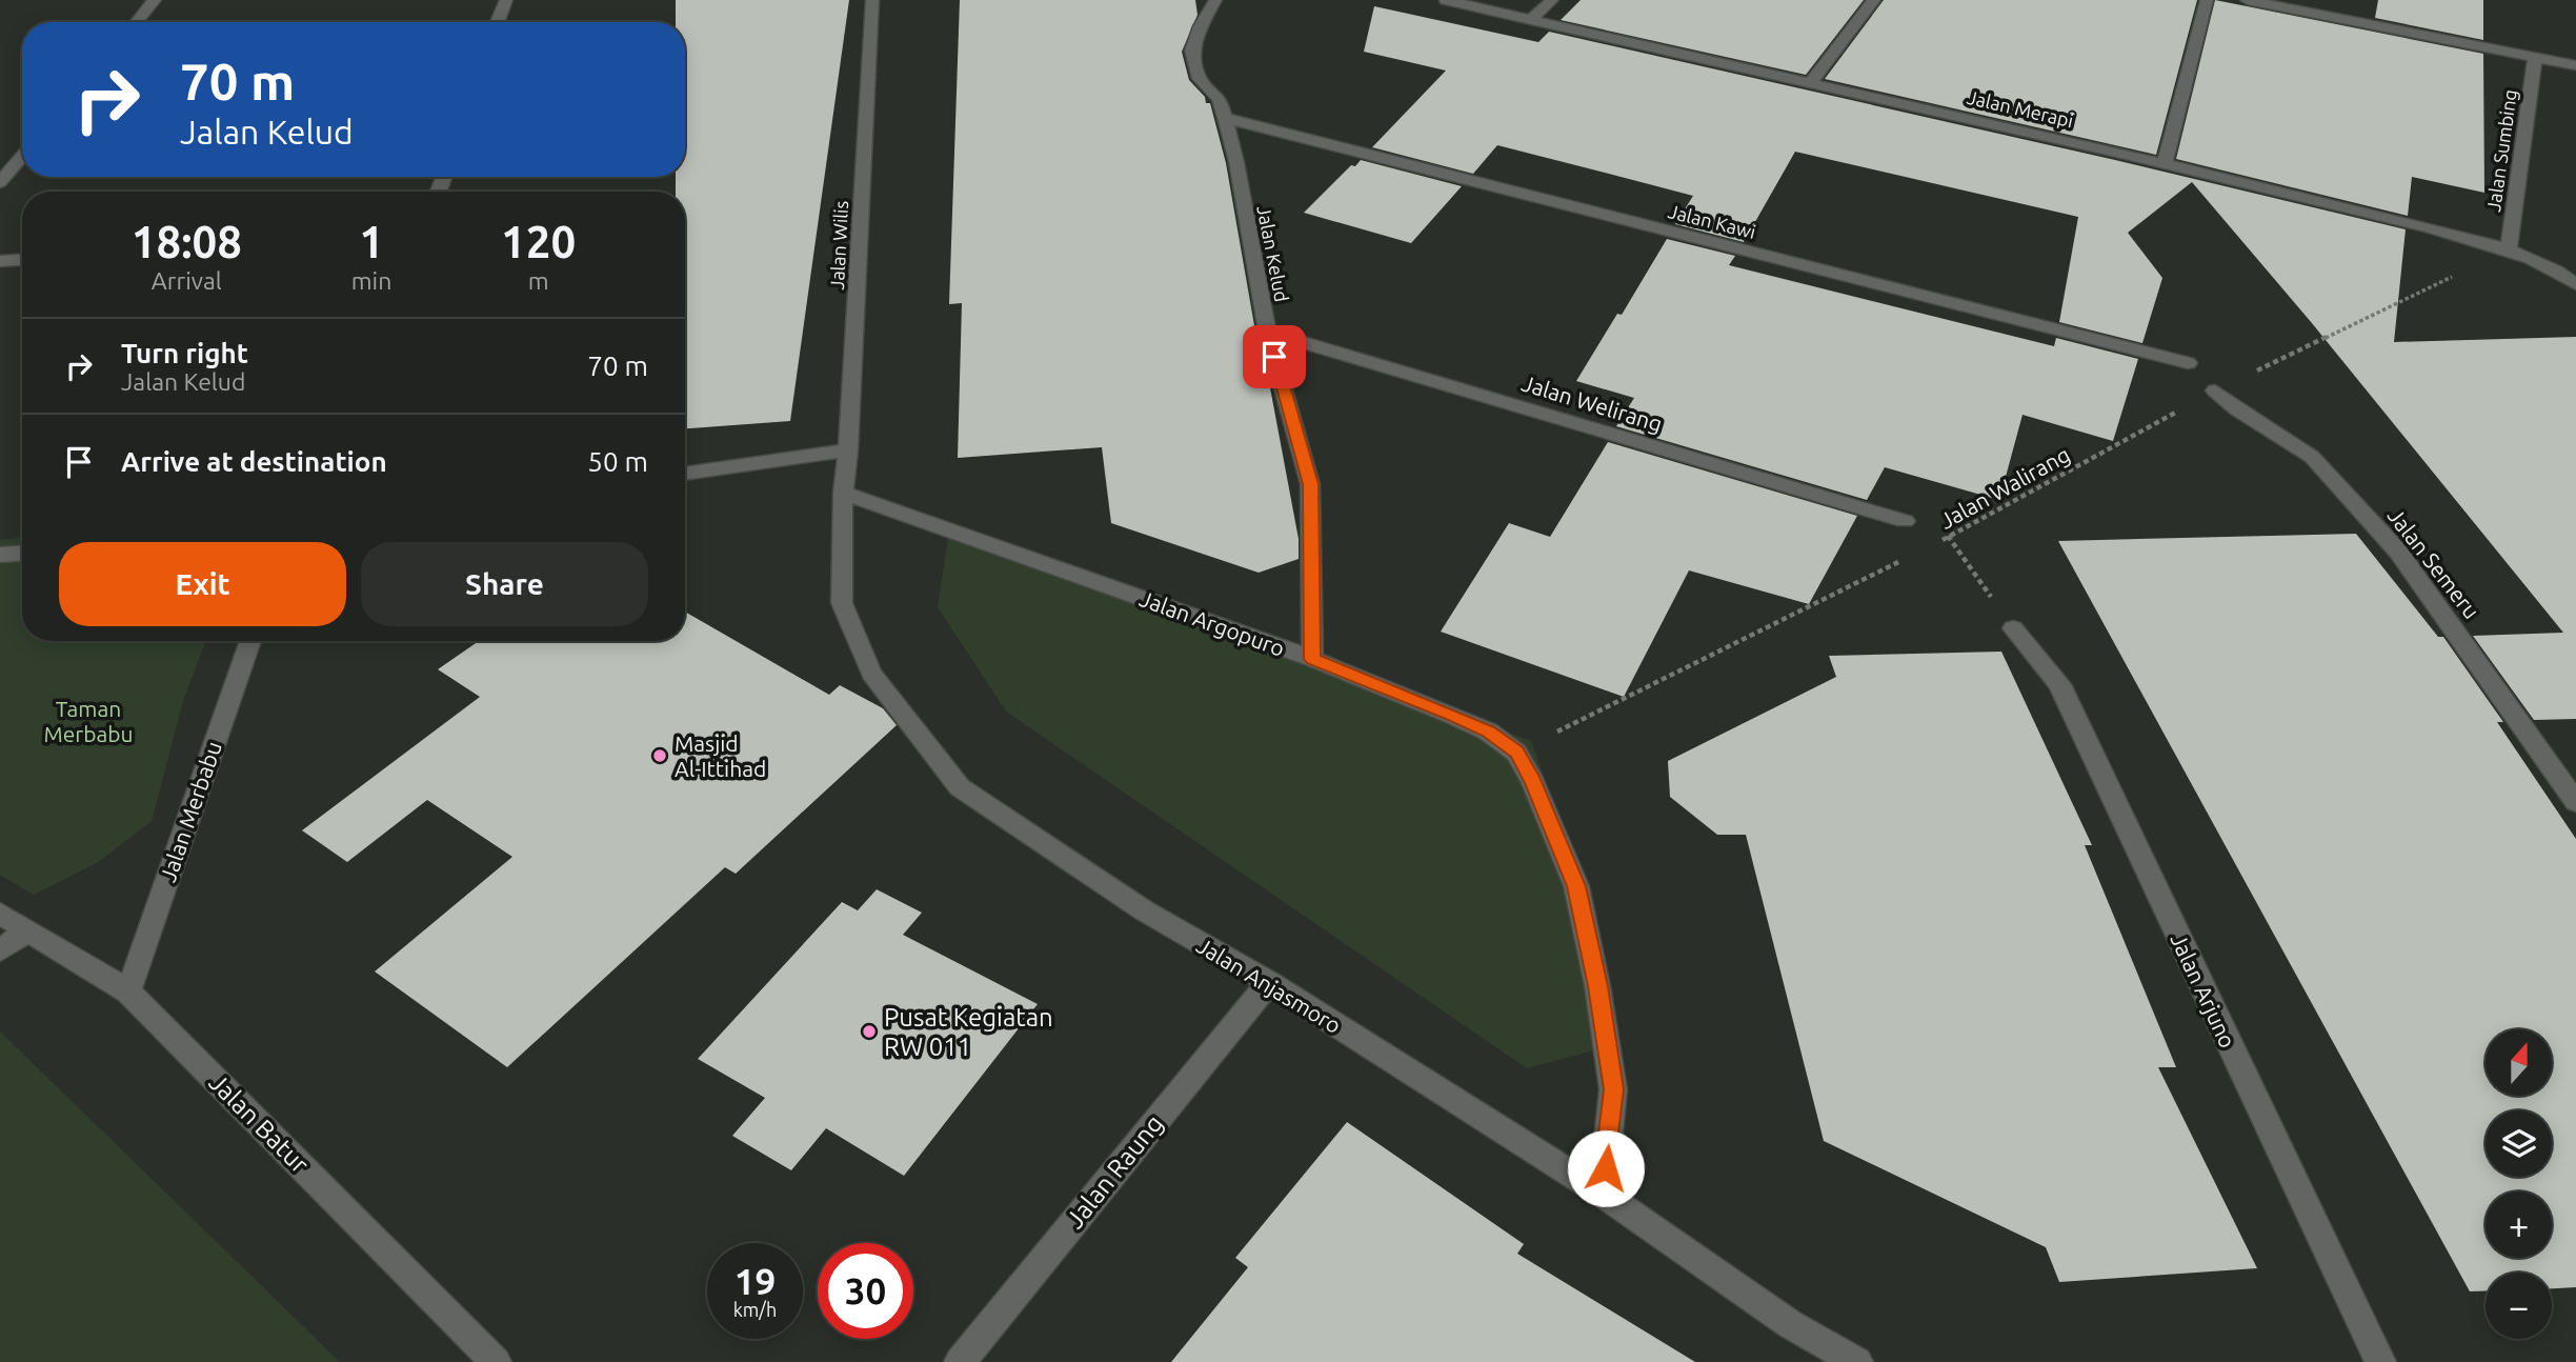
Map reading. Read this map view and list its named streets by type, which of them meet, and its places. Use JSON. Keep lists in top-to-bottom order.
{
  "streets": {
    "street": [
      "Jalan Merapi",
      "Jalan Sumbing",
      "Jalan Kawi",
      "Jalan Wilis",
      "Jalan Kelud",
      "Jalan Welirang",
      "Jalan Semeru",
      "Jalan Argopuro",
      "Jalan Merbabu",
      "Jalan Anjasmoro",
      "Jalan Arjuno",
      "Jalan Batur",
      "Jalan Raung"
    ],
    "path": ["Jalan Walirang"]
  },
  "crossings": [
    ["Jalan Merapi", "Jalan Sumbing"],
    ["Jalan Merapi", "Jalan Walirang"],
    ["Jalan Sumbing", "Jalan Walirang"],
    ["Jalan Kawi", "Jalan Kelud"],
    ["Jalan Wilis", "Jalan Argopuro"],
    ["Jalan Wilis", "Jalan Anjasmoro"],
    ["Jalan Kelud", "Jalan Welirang"],
    ["Jalan Kelud", "Jalan Argopuro"],
    ["Jalan Walirang", "Jalan Semeru"],
    ["Jalan Argopuro", "Jalan Anjasmoro"],
    ["Jalan Merbabu", "Jalan Batur"],
    ["Jalan Anjasmoro", "Jalan Raung"]
  ],
  "parks": ["Taman Merbabu"],
  "places": ["Masjid Al-Ittihad", "Pusat Kegiatan RW 011"],
  "north": "top",
  "page": {
    "turn": ["70 m", "Jalan Kelud"],
    "eta": [
      "18:08",
      "Arrival",
      "1",
      "min",
      "120",
      "m"
    ],
    "list": [
      {
        "name": "Turn right",
        "note": "Jalan Kelud",
        "value": "70 m"
      },
      {
        "name": "Arrive at destination",
        "value": "50 m"
      }
    ],
    "buttons": ["Exit", "Share"],
    "map_buttons": ["+", "−"],
    "speed": "19 km/h",
    "limit": "30"
  }
}
